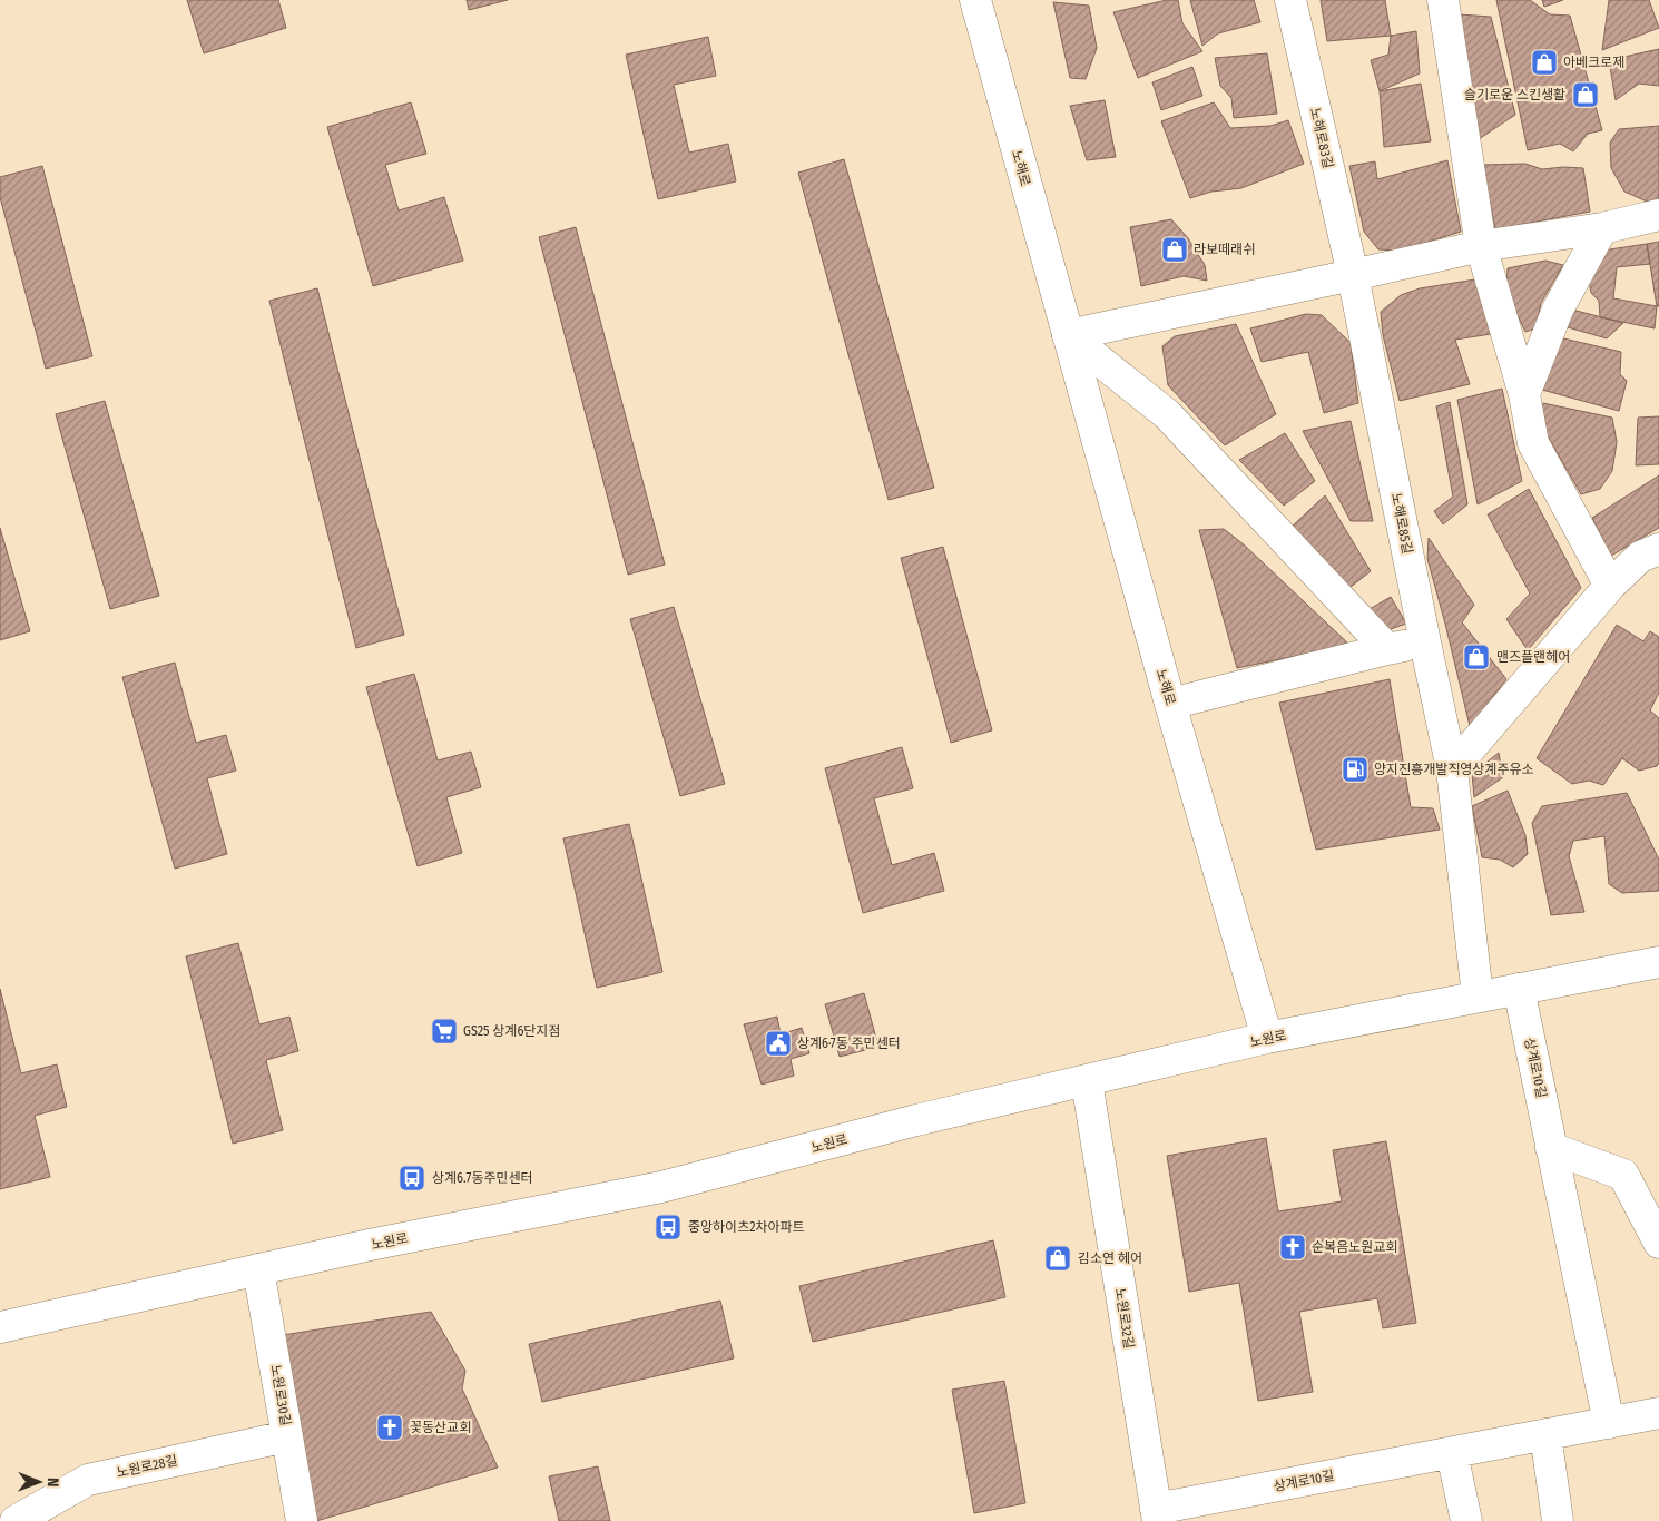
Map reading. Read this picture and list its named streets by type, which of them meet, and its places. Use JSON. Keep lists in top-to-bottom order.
{
  "streets": {
    "street": [
      "노해로83길",
      "노해로",
      "노해로85길",
      "노원로",
      "상계로10길",
      "노원로32길",
      "노원로30길",
      "노원로28길"
    ]
  },
  "crossings": [
    ["노해로83길", "노해로85길"],
    ["노해로", "노원로"],
    ["노해로85길", "노원로"],
    ["노원로", "상계로10길"],
    ["노원로", "노원로32길"],
    ["노원로", "노원로30길"],
    ["상계로10길", "노원로32길"],
    ["노원로30길", "노원로28길"]
  ],
  "places": {
    "shop": [
      "아베크로제",
      "슬기로운 스킨생활",
      "라보떼래쉬",
      "맨즈플랜헤어",
      "김소연 헤어"
    ],
    "fuel station": ["양지진흥개발직영상계주유소"],
    "supermarket": ["GS25 상계6단지점"],
    "public building": ["상계6·7동 주민센터"],
    "bus stop": ["상계6.7동주민센터", "중앙하이츠2차아파트"],
    "church": ["순복음노원교회", "꽃동산교회"]
  },
  "north": "right"
}
